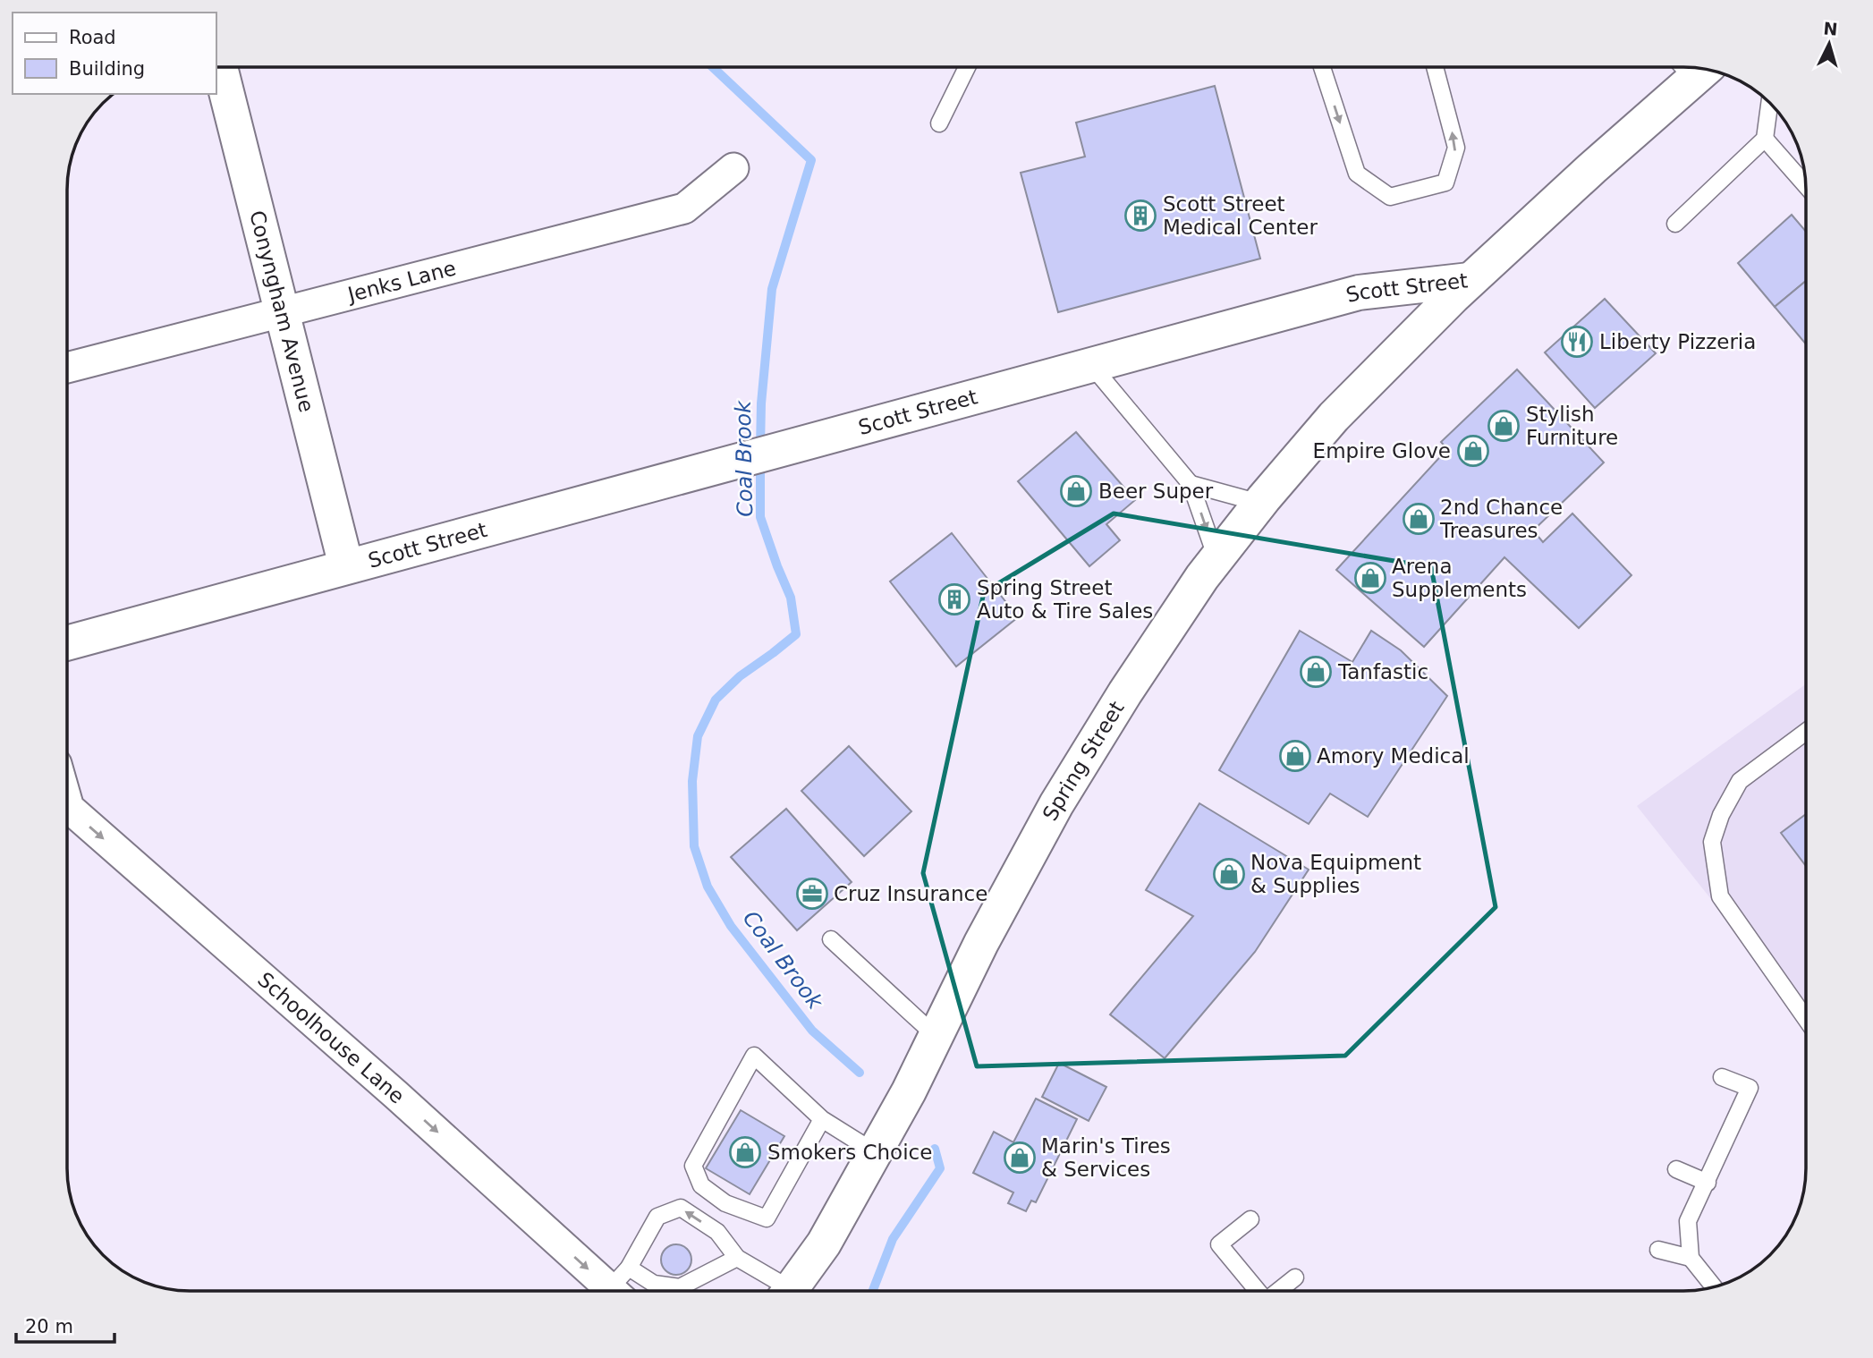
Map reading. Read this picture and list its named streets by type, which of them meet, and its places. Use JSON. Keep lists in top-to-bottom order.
{
  "streets": {
    "street": [
      "Jenks Lane",
      "Scott Street",
      "Conyngham Avenue",
      "Spring Street",
      "Schoolhouse Lane"
    ]
  },
  "crossings": [
    ["Jenks Lane", "Conyngham Avenue"],
    ["Scott Street", "Conyngham Avenue"],
    ["Scott Street", "Spring Street"]
  ],
  "one_way": ["Schoolhouse Lane"],
  "water": ["Coal Brook"],
  "places": {
    "building": ["Scott Street Medical Center", "Spring Street Auto & Tire Sales"],
    "restaurant": ["Liberty Pizzeria"],
    "shop": [
      "Stylish Furniture",
      "Empire Glove",
      "Beer Super",
      "2nd Chance Treasures",
      "Arena Supplements",
      "Tanfastic",
      "Amory Medical",
      "Nova Equipment & Supplies",
      "Smokers Choice",
      "Marin's Tires & Services"
    ],
    "office": ["Cruz Insurance"]
  },
  "legend": ["Road", "Building"],
  "scale_bar": "20 m",
  "north": "top"
}
